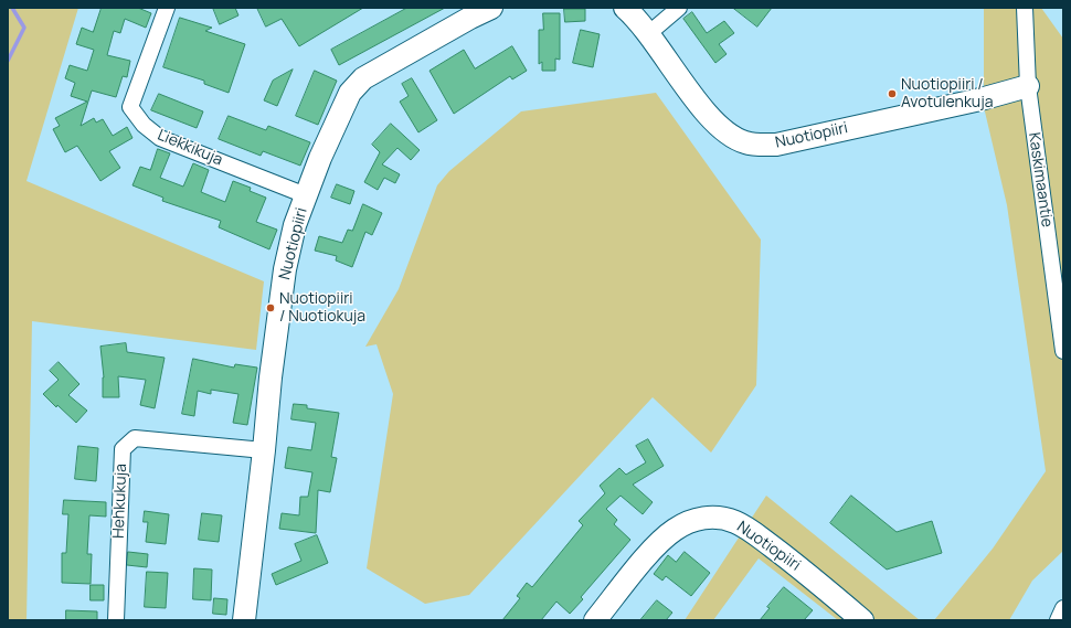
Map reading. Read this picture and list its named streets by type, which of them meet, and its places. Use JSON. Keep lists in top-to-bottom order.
{
  "streets": {
    "street": [
      "Nuotiopiiri",
      "Liekkikuja",
      "Kaskimaantie",
      "Hehkukuja"
    ]
  },
  "crossings": [
    ["Nuotiopiiri", "Liekkikuja"],
    ["Nuotiopiiri", "Kaskimaantie"],
    ["Nuotiopiiri", "Hehkukuja"]
  ],
  "places": ["Nuotiopiiri / Avotulenkuja", "Nuotiopiiri / Nuotiokuja"]
}
